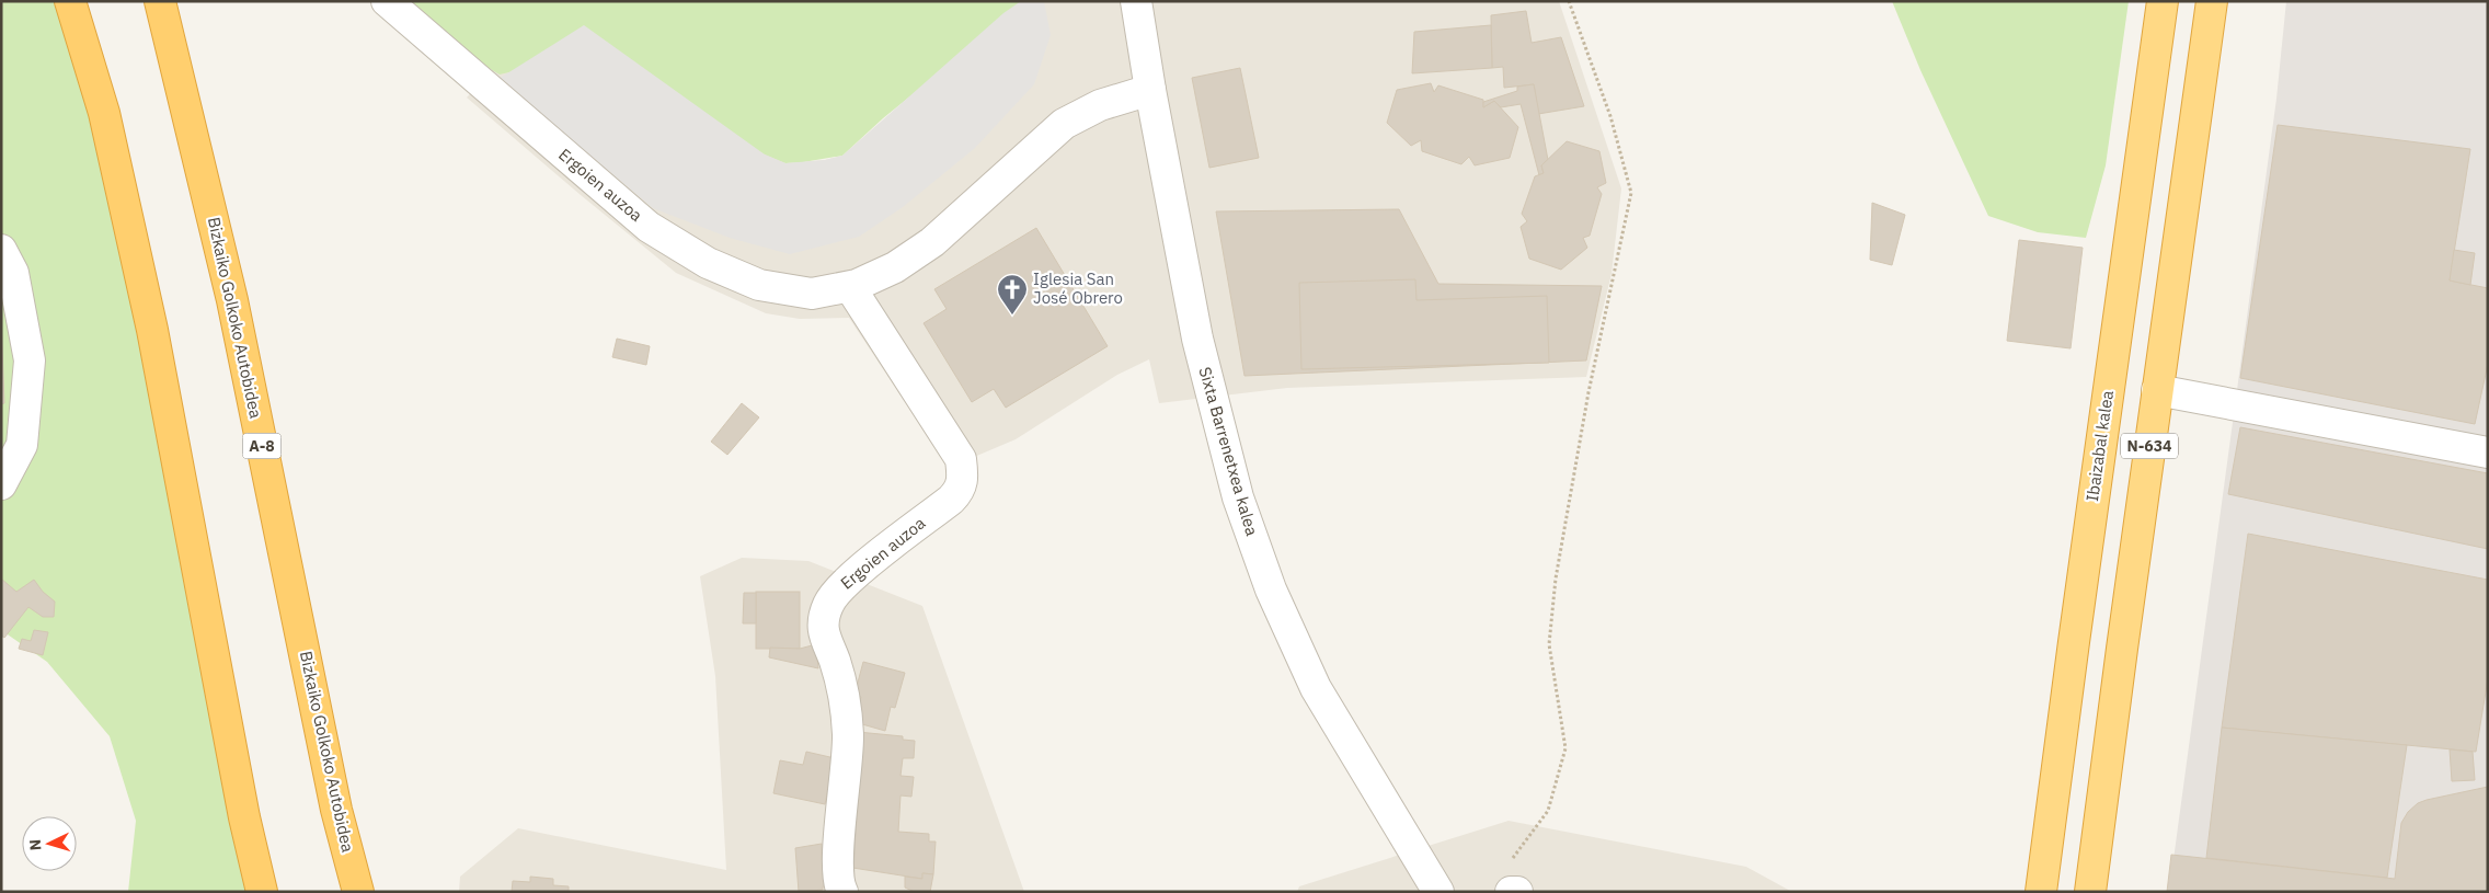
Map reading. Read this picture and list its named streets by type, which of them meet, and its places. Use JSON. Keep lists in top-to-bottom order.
{
  "streets": {
    "highway": [
      "Bizkaiko Golkoko Autobidea",
      "A-8",
      "Ibaizabal kalea",
      "N-634"
    ],
    "street": ["Ergoien auzoa", "Sixta Barrenetxea kalea"]
  },
  "crossings": [
    ["Ergoien auzoa", "Sixta Barrenetxea kalea"]
  ],
  "places": {
    "church": ["Iglesia San José Obrero"]
  },
  "north": "left"
}
